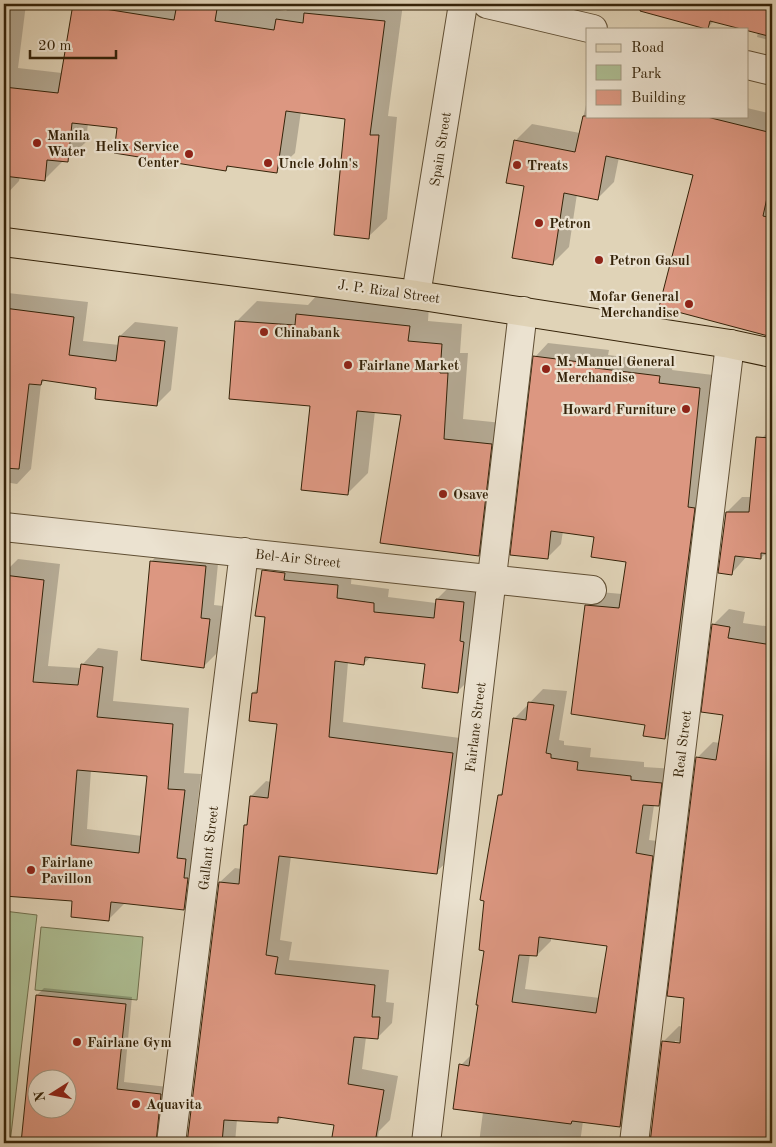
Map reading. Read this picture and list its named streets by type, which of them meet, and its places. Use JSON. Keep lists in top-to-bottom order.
{
  "streets": {
    "main road": ["J. P. Rizal Street"],
    "street": [
      "Spain Street",
      "Bel-Air Street",
      "Fairlane Street",
      "Real Street",
      "Gallant Street"
    ]
  },
  "crossings": [
    ["Spain Street", "J. P. Rizal Street"],
    ["J. P. Rizal Street", "Fairlane Street"],
    ["J. P. Rizal Street", "Real Street"],
    ["Bel-Air Street", "Fairlane Street"],
    ["Bel-Air Street", "Gallant Street"]
  ],
  "places": [
    "Manila Water",
    "Helix Service Center",
    "Uncle John's",
    "Treats",
    "Petron",
    "Petron Gasul",
    "Mofar General Merchandise",
    "Chinabank",
    "Fairlane Market",
    "M. Manuel General Merchandise",
    "Howard Furniture",
    "Osave",
    "Fairlane Pavillon",
    "Fairlane Gym",
    "Aquavita"
  ],
  "legend": ["Road", "Park", "Building"],
  "scale_bar": "20 m",
  "north": "left"
}
